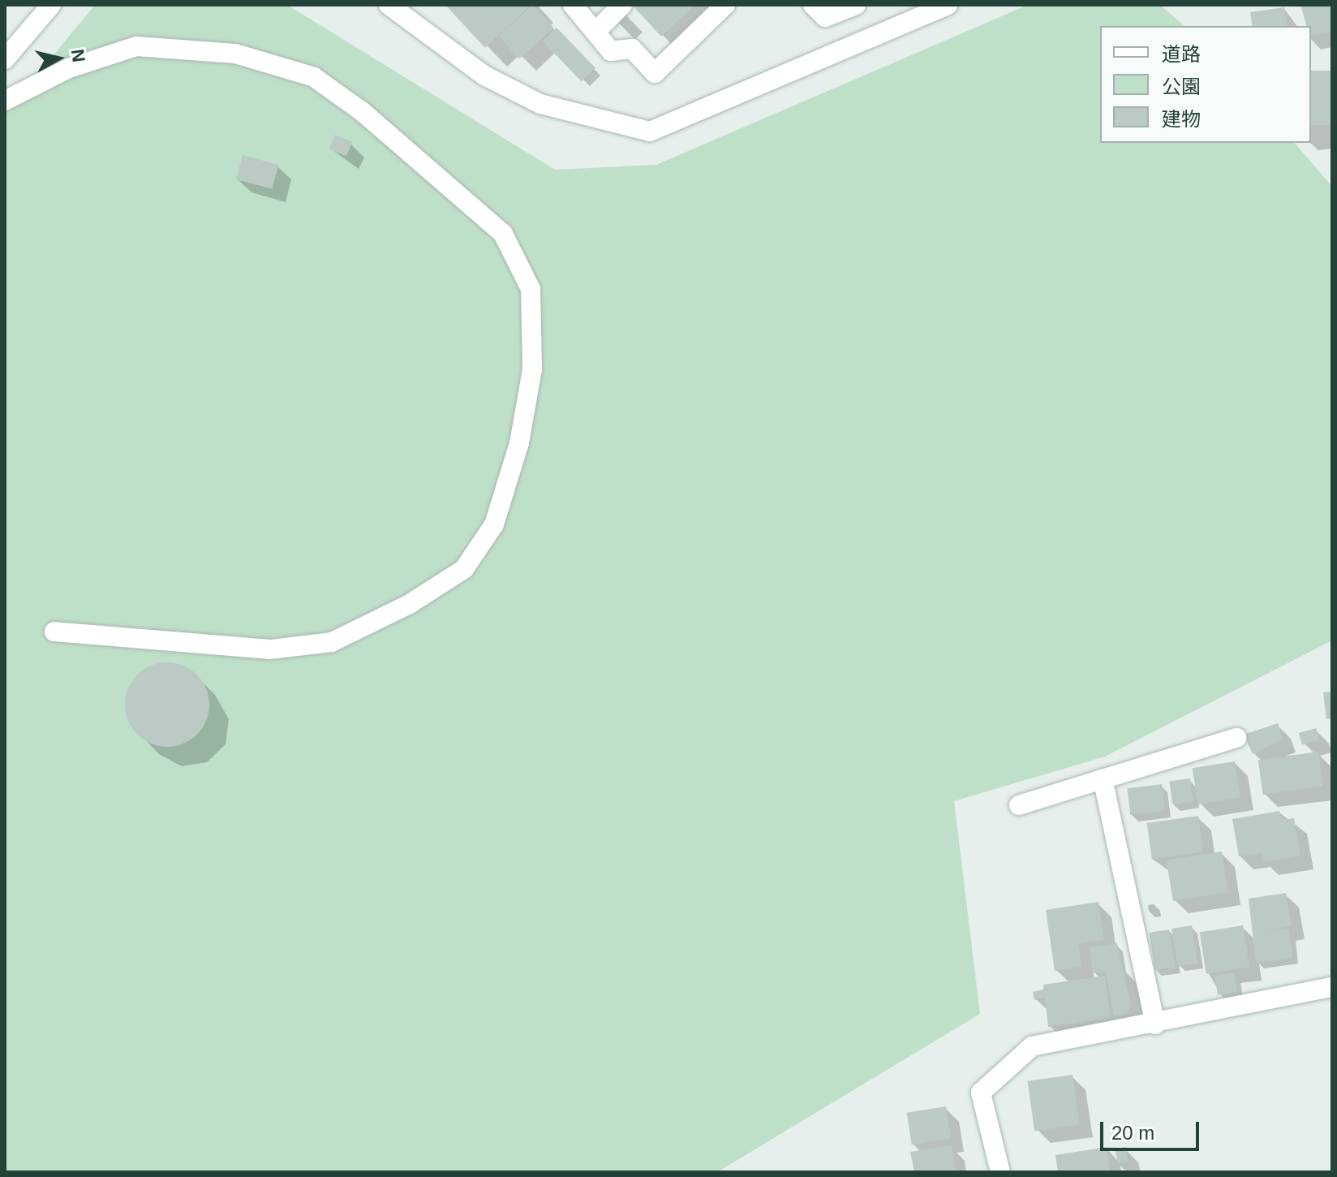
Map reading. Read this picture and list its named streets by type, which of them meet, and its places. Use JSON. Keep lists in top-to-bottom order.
{
  "legend": ["道路", "公園", "建物"],
  "scale_bar": "20 m",
  "north": "right"
}
